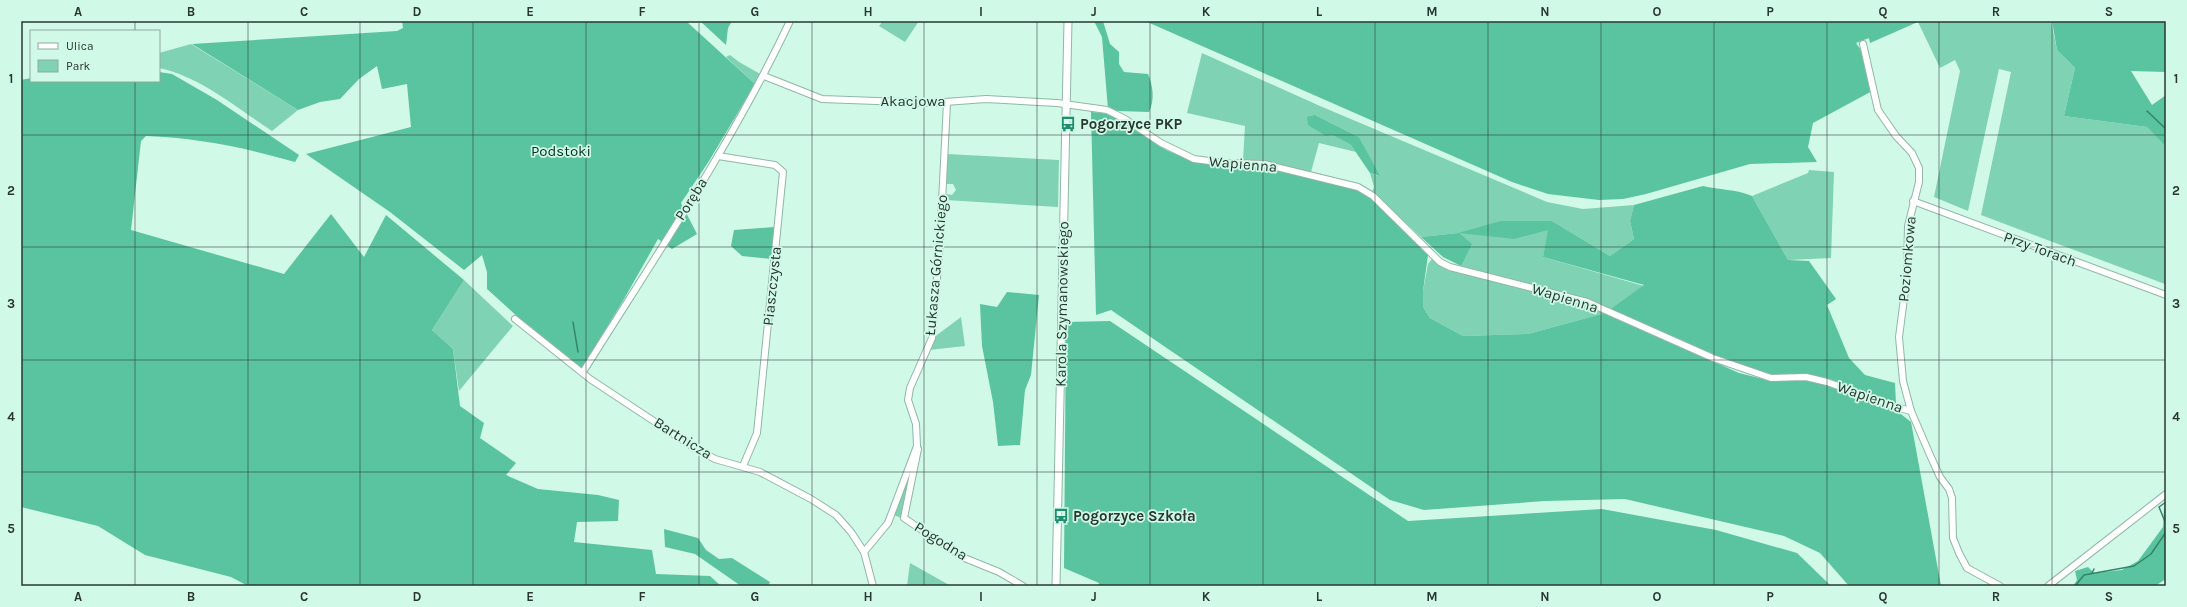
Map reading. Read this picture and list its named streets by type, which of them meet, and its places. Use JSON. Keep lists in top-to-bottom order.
{
  "streets": {
    "street": [
      "Akacjowa",
      "Wapienna",
      "Poręba",
      "Przy Torach",
      "Poziomkowa",
      "Łukasza Górnickiego",
      "Piaszczysta",
      "Karola Szymanowskiego",
      "Bartnicza",
      "Pogodna"
    ]
  },
  "crossings": [
    ["Akacjowa", "Wapienna"],
    ["Akacjowa", "Poręba"],
    ["Akacjowa", "Łukasza Górnickiego"],
    ["Akacjowa", "Karola Szymanowskiego"],
    ["Wapienna", "Poziomkowa"],
    ["Wapienna", "Karola Szymanowskiego"],
    ["Poręba", "Piaszczysta"],
    ["Poręba", "Bartnicza"],
    ["Przy Torach", "Poziomkowa"],
    ["Łukasza Górnickiego", "Bartnicza"],
    ["Łukasza Górnickiego", "Pogodna"],
    ["Piaszczysta", "Bartnicza"]
  ],
  "parks": ["Podstoki"],
  "places": {
    "bus stop": ["Pogorzyce PKP", "Pogorzyce Szkoła"]
  },
  "legend": ["Ulica", "Park"],
  "grid": {
    "columns": [
      "A",
      "B",
      "C",
      "D",
      "E",
      "F",
      "G",
      "H",
      "I",
      "J",
      "K",
      "L",
      "M",
      "N",
      "O",
      "P",
      "Q",
      "R",
      "S"
    ],
    "rows": [
      "1",
      "2",
      "3",
      "4",
      "5"
    ]
  }
}
